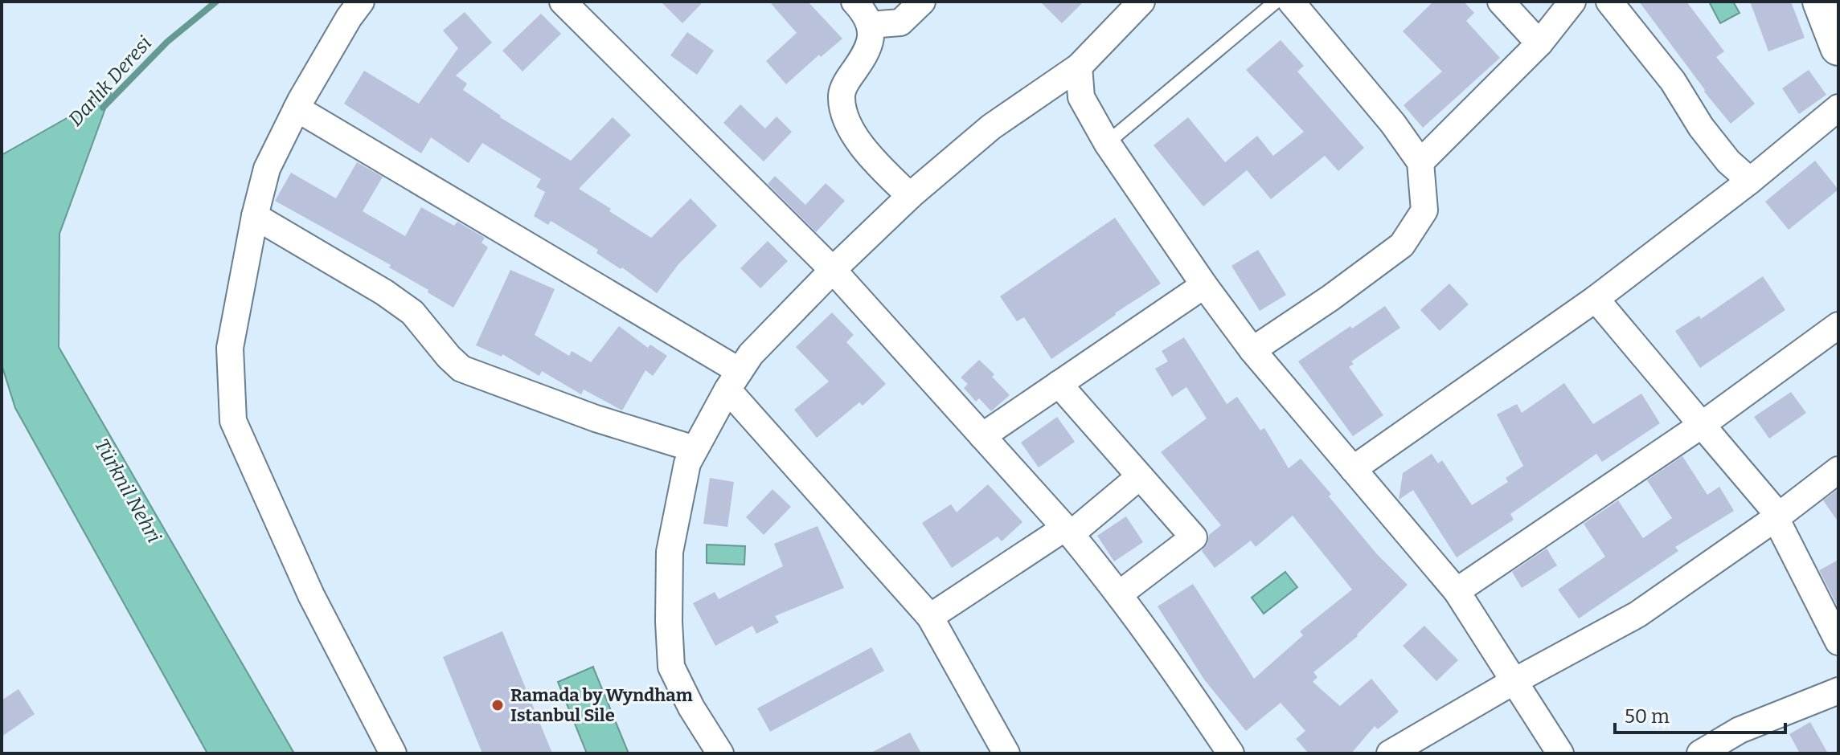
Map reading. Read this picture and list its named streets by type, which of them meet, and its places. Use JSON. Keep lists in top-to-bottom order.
{
  "water": ["Darlık Deresi", "Türknil Nehri"],
  "places": ["Ramada by Wyndham Istanbul Sile"],
  "scale_bar": "50 m"
}
